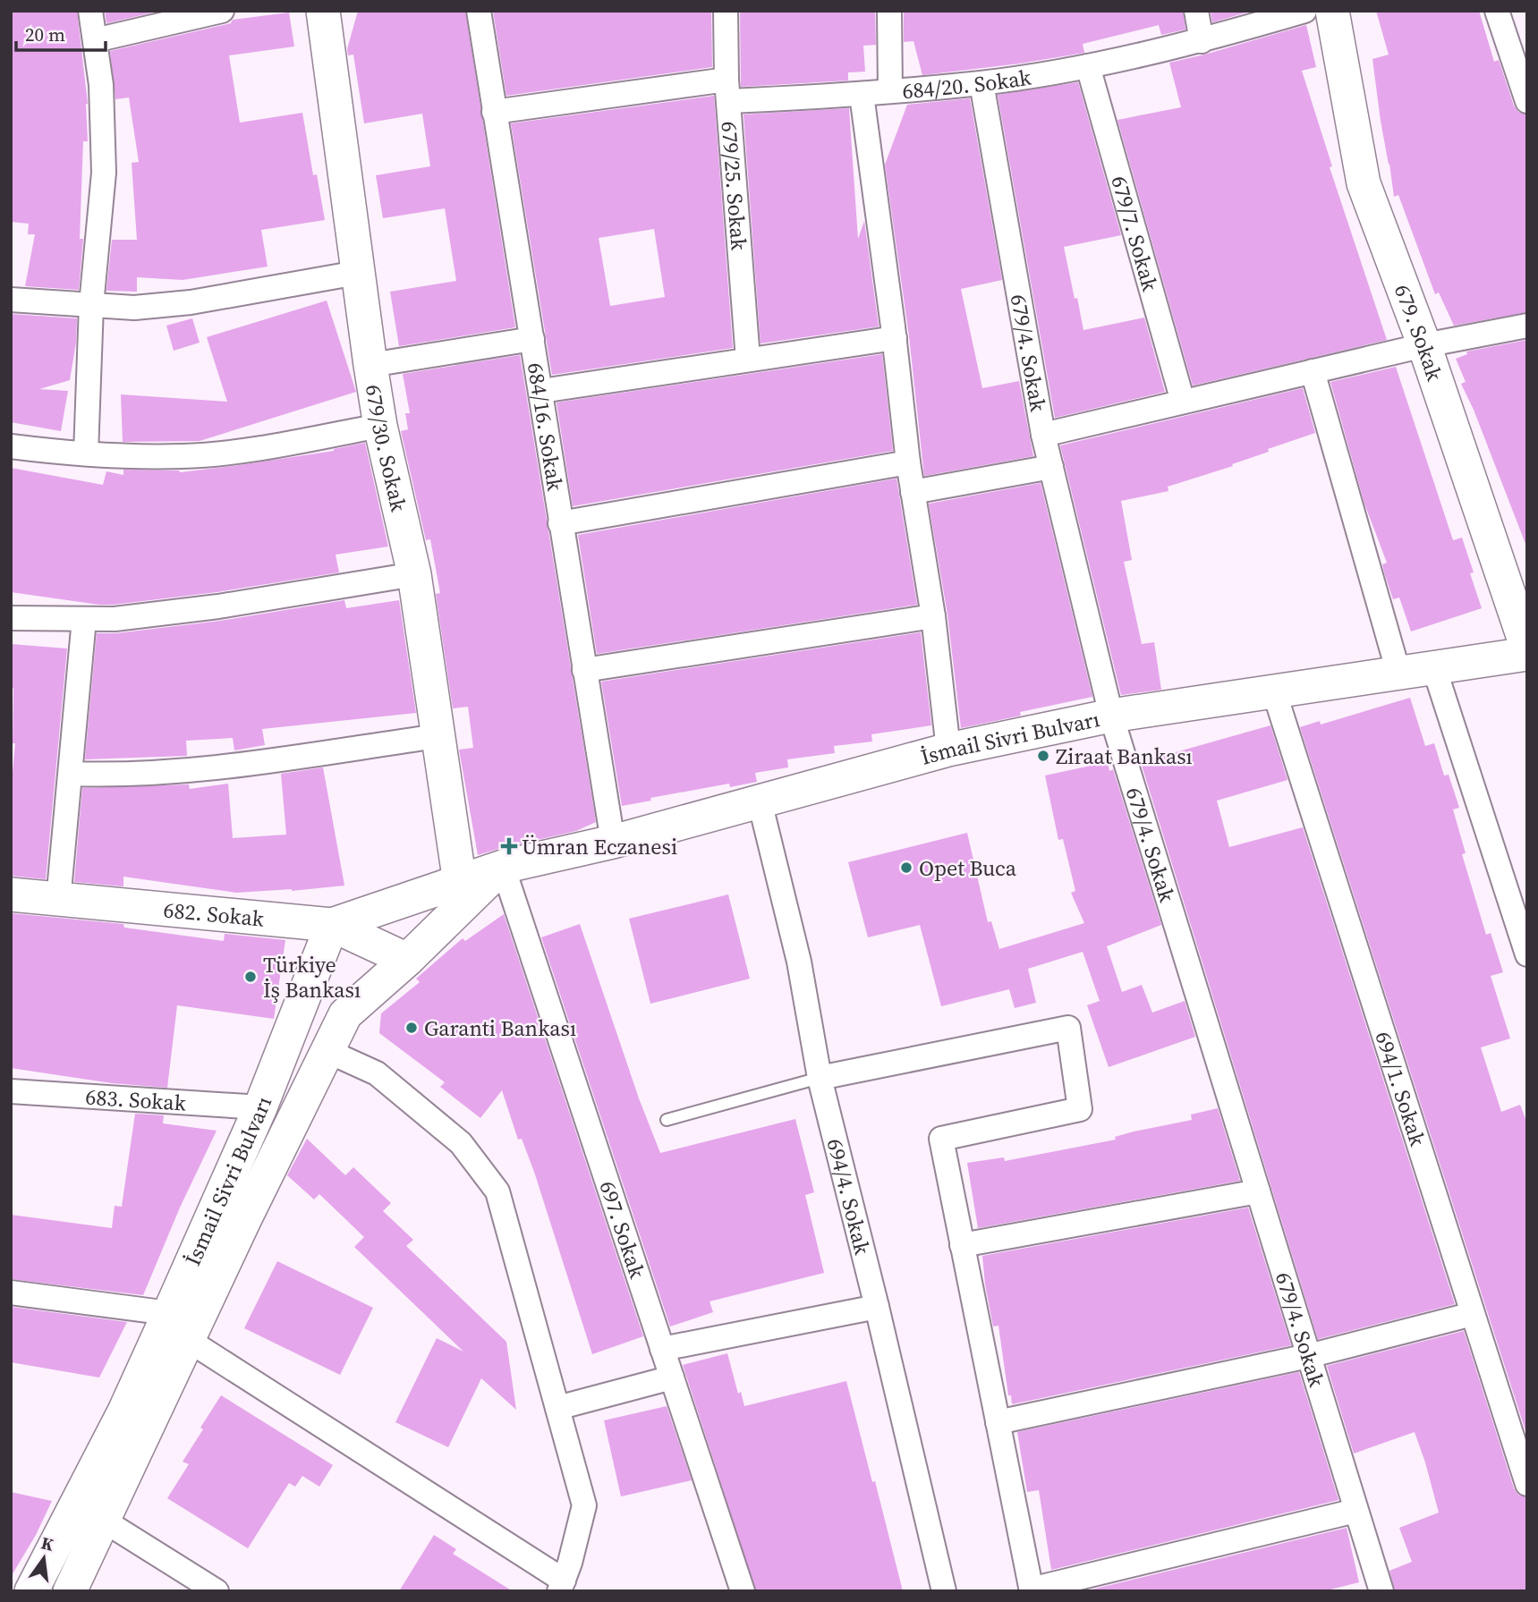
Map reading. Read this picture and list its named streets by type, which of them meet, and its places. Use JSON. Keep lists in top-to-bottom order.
{
  "streets": {
    "main road": [
      "679. Sokak",
      "679/30. Sokak",
      "İsmail Sivri Bulvarı",
      "682. Sokak"
    ],
    "street": [
      "684/20. Sokak",
      "679/25. Sokak",
      "679/7. Sokak",
      "679/4. Sokak",
      "684/16. Sokak",
      "694/1. Sokak",
      "683. Sokak",
      "694/4. Sokak",
      "697. Sokak"
    ]
  },
  "crossings": [
    ["684/20. Sokak", "679/25. Sokak"],
    ["684/20. Sokak", "679/7. Sokak"],
    ["684/20. Sokak", "679/4. Sokak"],
    ["684/20. Sokak", "684/16. Sokak"],
    ["679/4. Sokak", "İsmail Sivri Bulvarı"],
    ["684/16. Sokak", "İsmail Sivri Bulvarı"],
    ["679/30. Sokak", "İsmail Sivri Bulvarı"],
    ["İsmail Sivri Bulvarı", "682. Sokak"],
    ["İsmail Sivri Bulvarı", "694/1. Sokak"],
    ["İsmail Sivri Bulvarı", "683. Sokak"],
    ["İsmail Sivri Bulvarı", "694/4. Sokak"],
    ["İsmail Sivri Bulvarı", "697. Sokak"]
  ],
  "places": {
    "other": [
      "Ziraat Bankası",
      "Opet Buca",
      "Türkiye İş Bankası",
      "Garanti Bankası"
    ],
    "health": ["Ümran Eczanesi"]
  },
  "scale_bar": "20 m",
  "north": "top"
}
